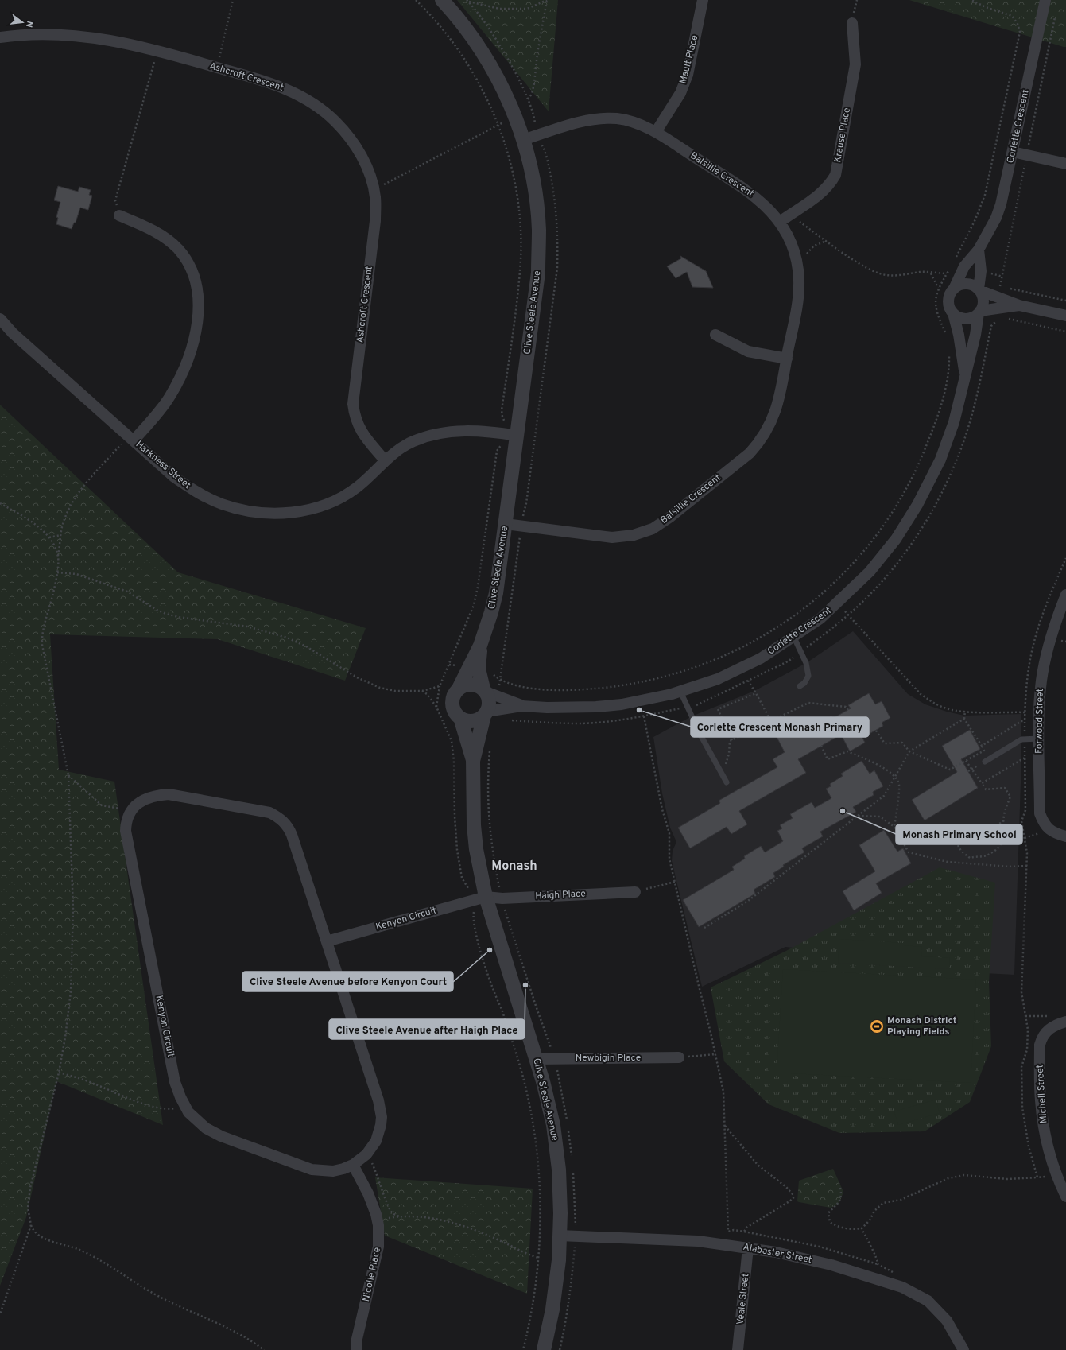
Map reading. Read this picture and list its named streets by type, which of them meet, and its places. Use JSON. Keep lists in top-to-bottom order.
{
  "streets": {
    "street": [
      "Mault Place",
      "Ashcroft Crescent",
      "Corlette Crescent",
      "Krause Place",
      "Balsillie Crescent",
      "Clive Steele Avenue",
      "Harkness Street",
      "Forwood Street",
      "Haigh Place",
      "Kenyon Circuit",
      "Newbigin Place",
      "Michell Street",
      "Alabaster Street",
      "Nicolle Place",
      "Veale Street"
    ]
  },
  "crossings": [
    ["Mault Place", "Balsillie Crescent"],
    ["Ashcroft Crescent", "Harkness Street"],
    ["Corlette Crescent", "Clive Steele Avenue"],
    ["Krause Place", "Balsillie Crescent"],
    ["Balsillie Crescent", "Clive Steele Avenue"],
    ["Clive Steele Avenue", "Harkness Street"],
    ["Clive Steele Avenue", "Haigh Place"],
    ["Clive Steele Avenue", "Kenyon Circuit"],
    ["Clive Steele Avenue", "Newbigin Place"],
    ["Clive Steele Avenue", "Alabaster Street"],
    ["Haigh Place", "Kenyon Circuit"],
    ["Kenyon Circuit", "Nicolle Place"],
    ["Alabaster Street", "Veale Street"]
  ],
  "districts": ["Monash"],
  "places": {
    "other": [
      "Corlette Crescent Monash Primary",
      "Monash Primary School",
      "Clive Steele Avenue before Kenyon Court",
      "Clive Steele Avenue after Haigh Place"
    ],
    "sports": ["Monash District Playing Fields"]
  },
  "north": "right"
}
